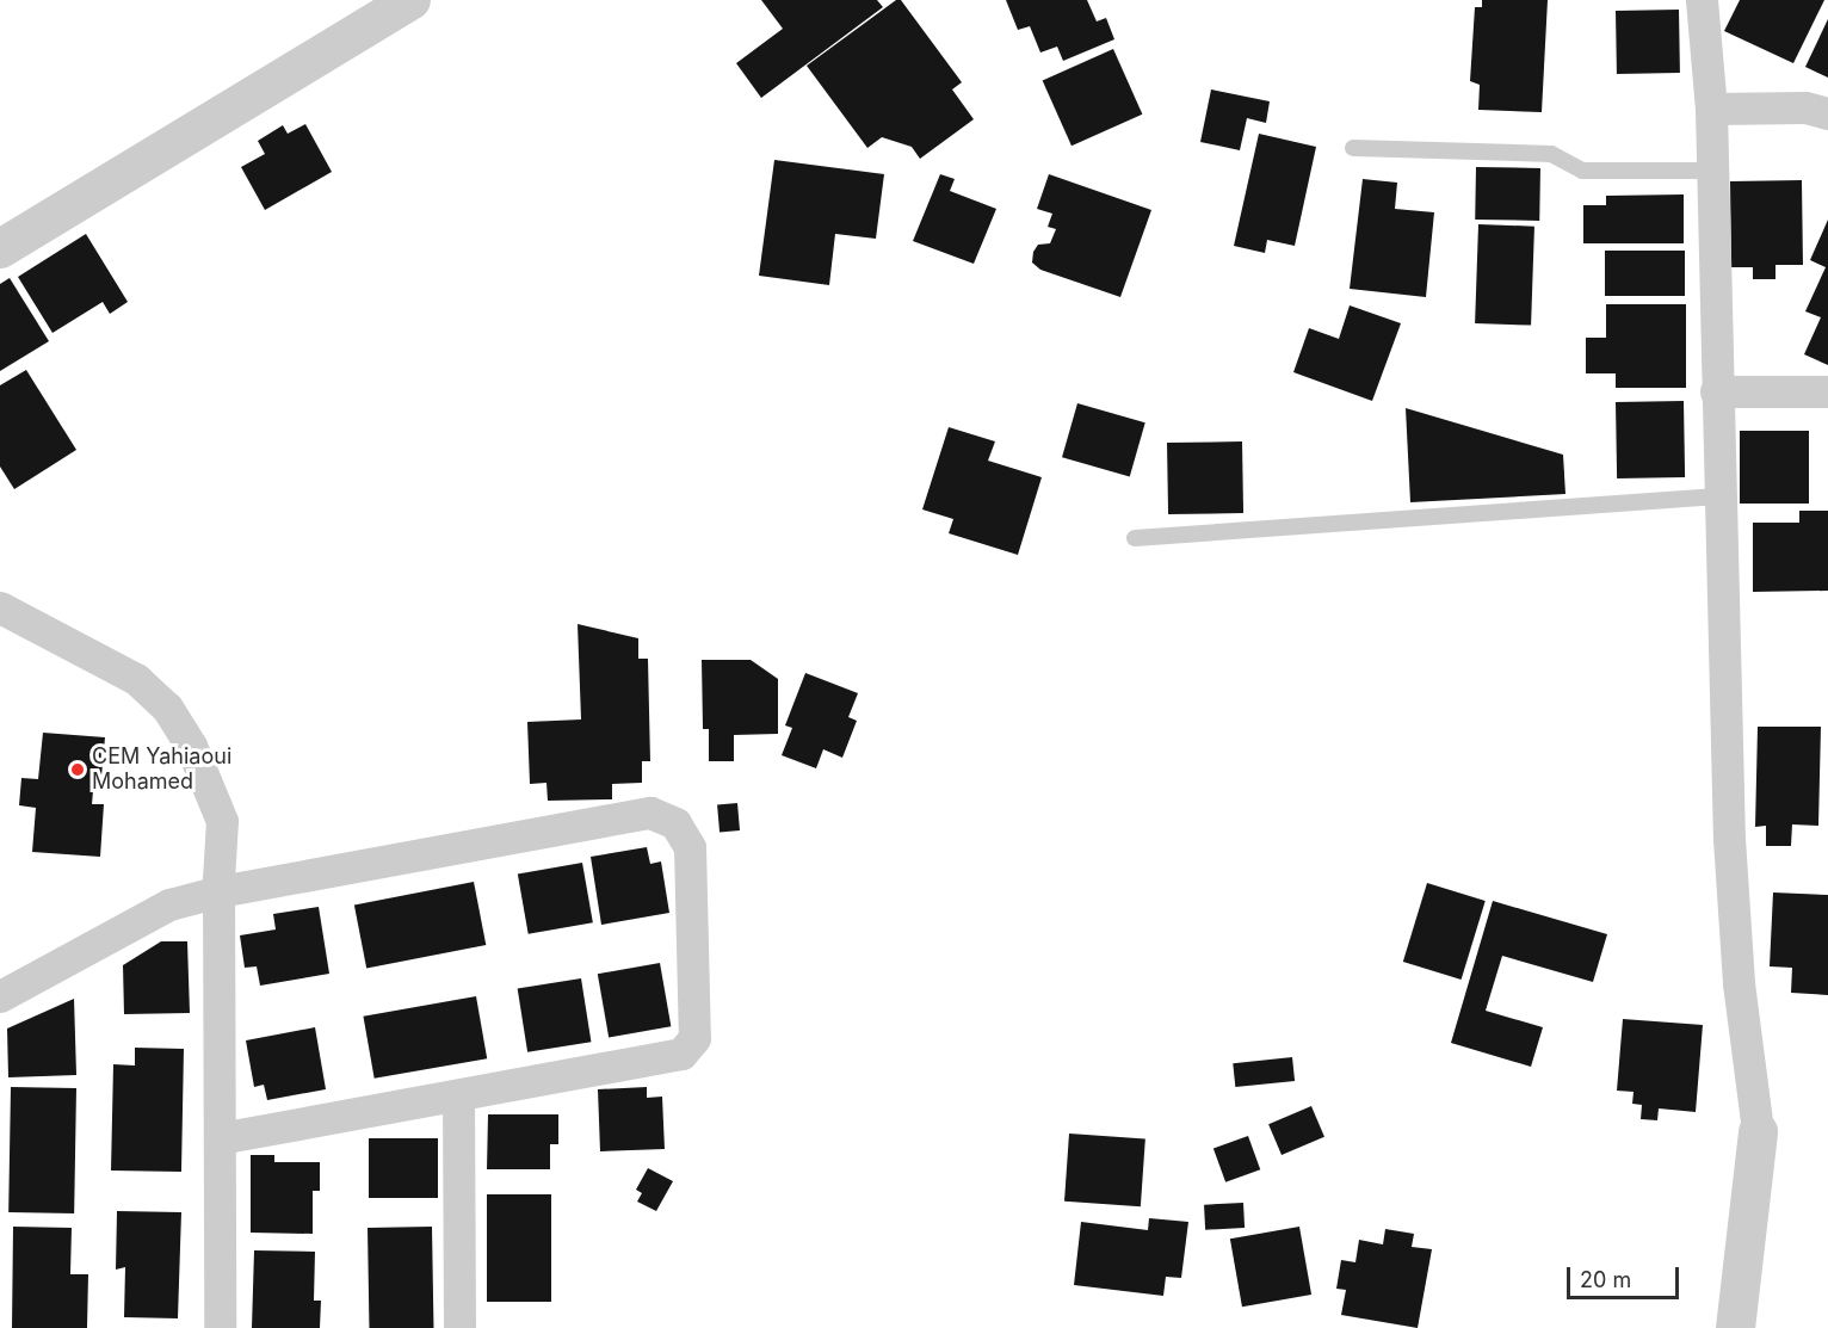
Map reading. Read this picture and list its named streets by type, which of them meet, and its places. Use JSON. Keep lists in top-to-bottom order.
{
  "places": ["CEM Yahiaoui Mohamed"],
  "scale_bar": "20 m"
}
